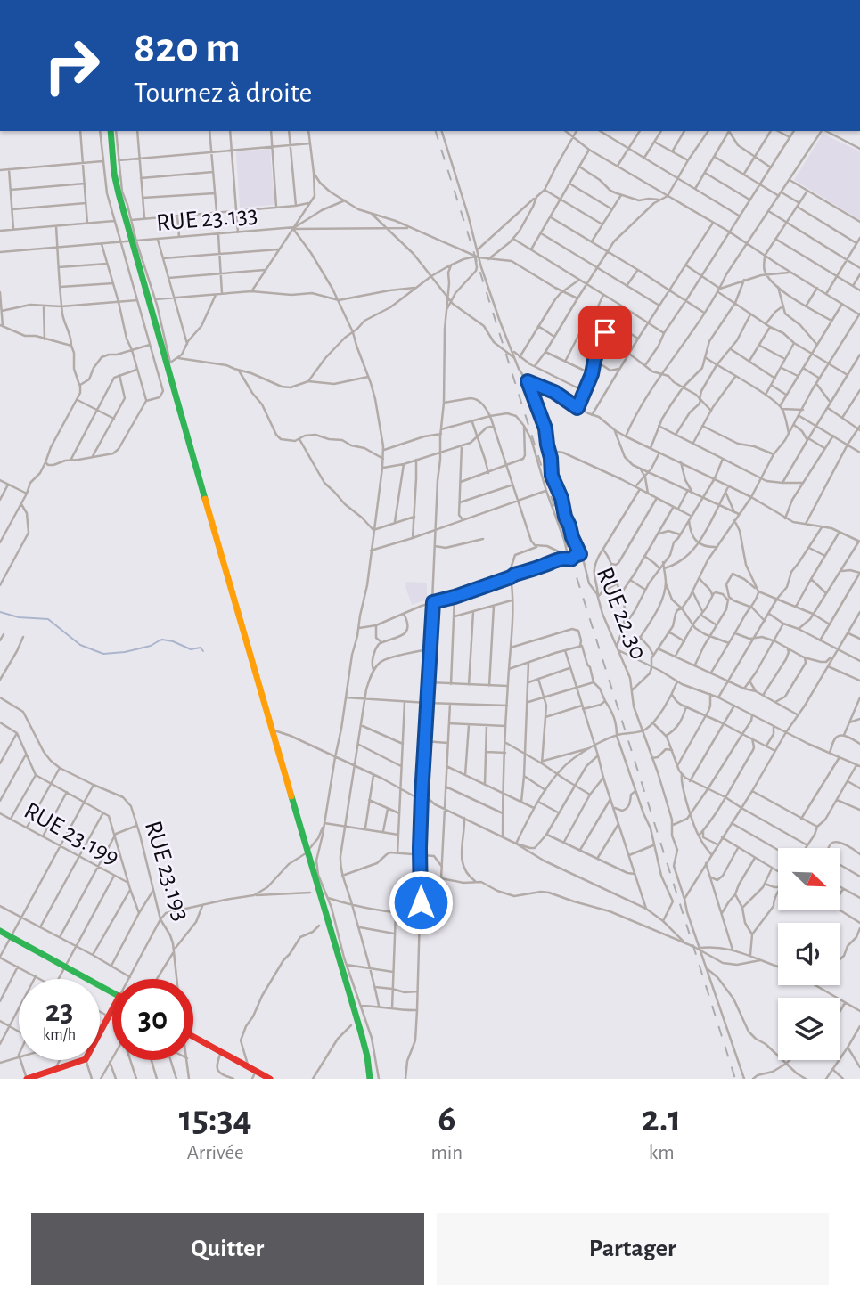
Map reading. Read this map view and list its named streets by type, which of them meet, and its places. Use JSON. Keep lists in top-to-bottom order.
{
  "streets": {
    "street": [
      "RUE 23.133",
      "RUE 22.30",
      "RUE 23.199",
      "RUE 23.193"
    ]
  },
  "north": "bottom right",
  "page": {
    "turn": ["820 m", "Tournez à droite"],
    "speed": "23 km/h",
    "limit": "30",
    "eta": [
      "15:34",
      "Arrivée",
      "6",
      "min",
      "2.1",
      "km"
    ],
    "buttons": ["Quitter", "Partager"]
  }
}
